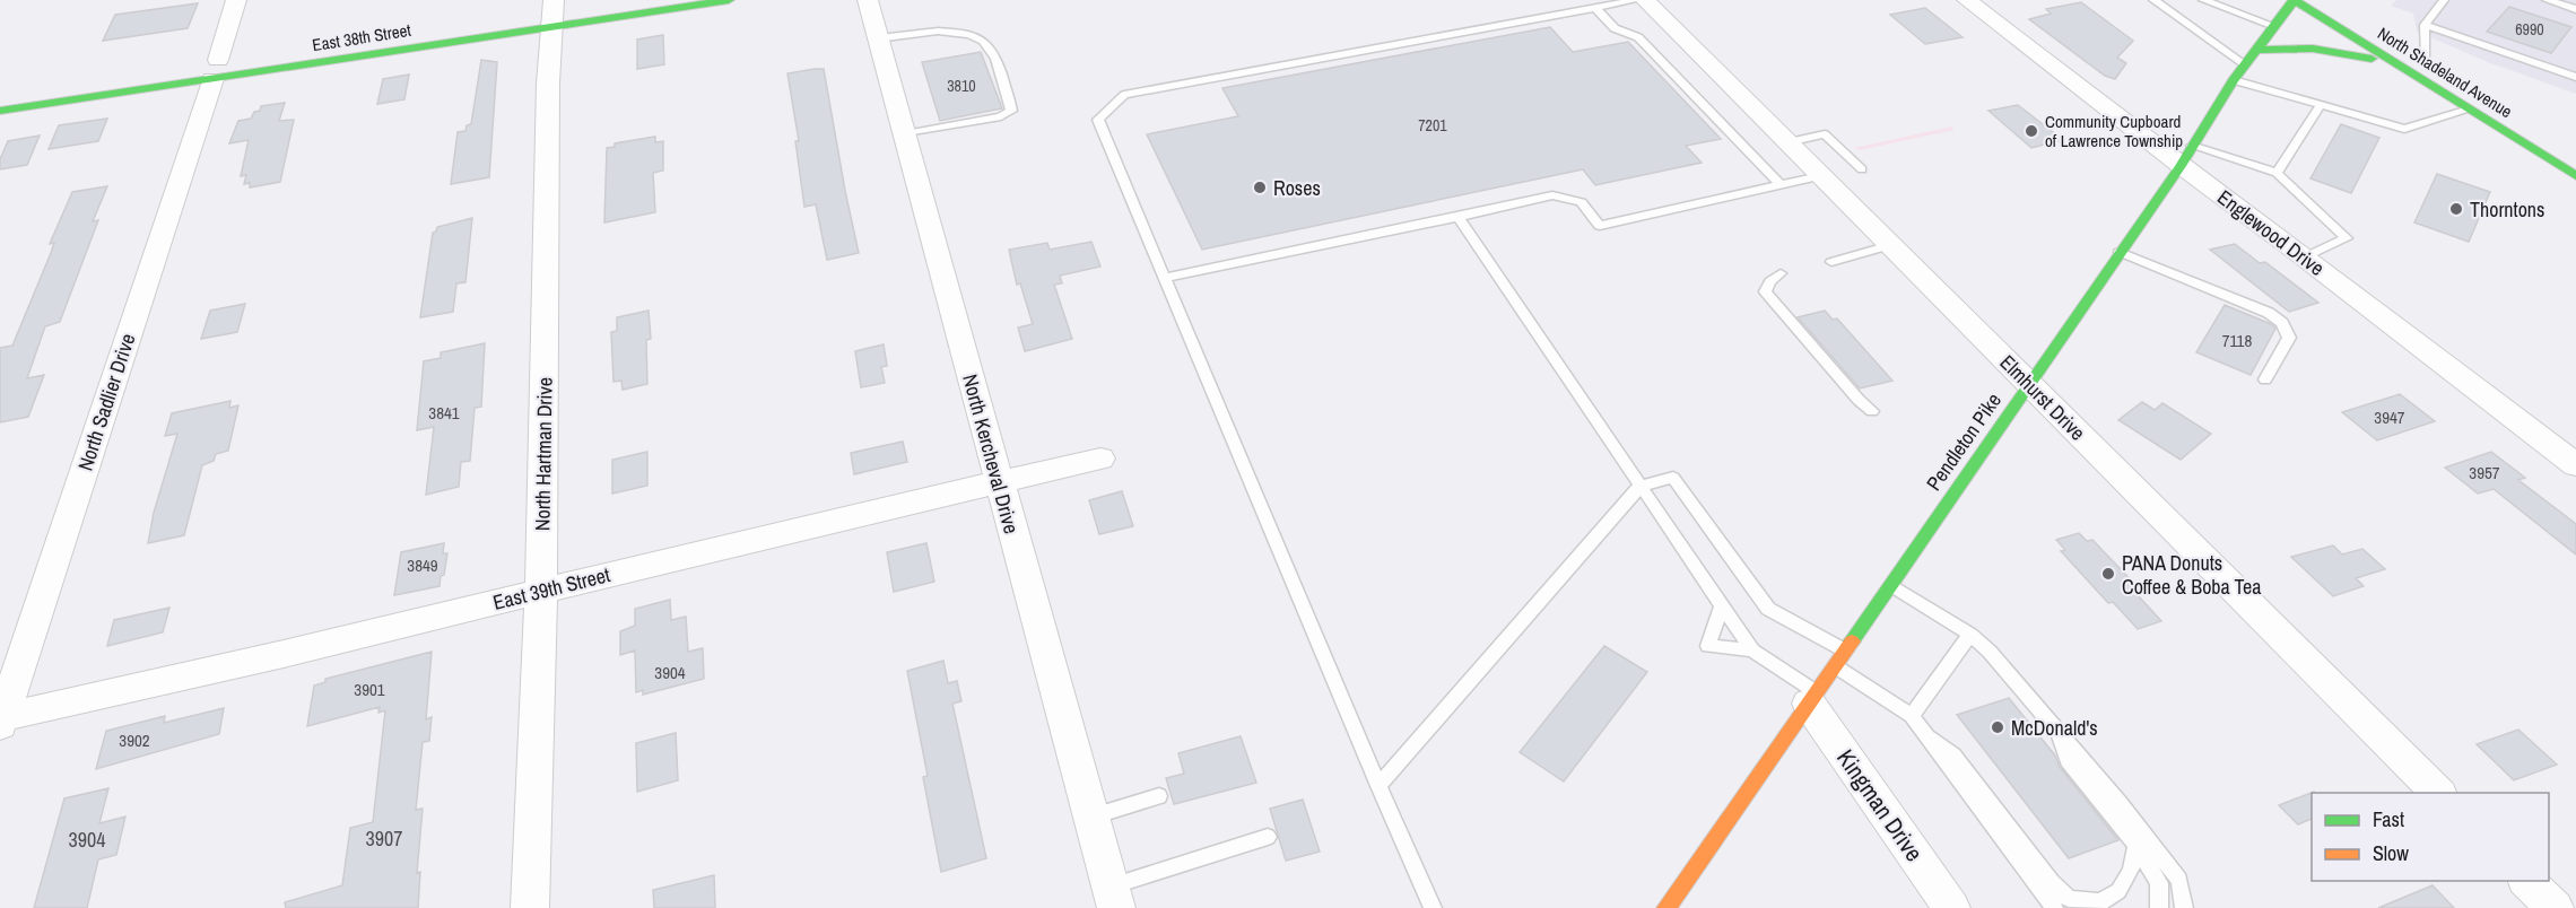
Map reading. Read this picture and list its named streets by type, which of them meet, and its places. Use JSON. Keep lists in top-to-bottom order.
{
  "streets": {
    "main road": ["East 38th Street", "North Shadeland Avenue", "Pendleton Pike"],
    "street": [
      "Englewood Drive",
      "Elmhurst Drive",
      "North Sadlier Drive",
      "North Hartman Drive",
      "North Kercheval Drive",
      "East 39th Street",
      "Kingman Drive"
    ]
  },
  "crossings": [
    ["East 38th Street", "North Sadlier Drive"],
    ["East 38th Street", "North Hartman Drive"],
    ["North Shadeland Avenue", "Pendleton Pike"],
    ["Englewood Drive", "Pendleton Pike"],
    ["Elmhurst Drive", "Pendleton Pike"],
    ["North Sadlier Drive", "East 39th Street"],
    ["Pendleton Pike", "Kingman Drive"],
    ["North Hartman Drive", "East 39th Street"],
    ["North Kercheval Drive", "East 39th Street"]
  ],
  "places": [
    "Community Cupboard of Lawrence Township",
    "Roses",
    "Thorntons",
    "PANA Donuts Coffee & Boba Tea",
    "McDonald's"
  ],
  "house_numbers": [
    "6990",
    "3810",
    "7201",
    "7118",
    "3841",
    "3947",
    "3957",
    "3849",
    "3904",
    "3901",
    "3902",
    "3907",
    "3904"
  ],
  "legend": ["Fast", "Slow"]
}
